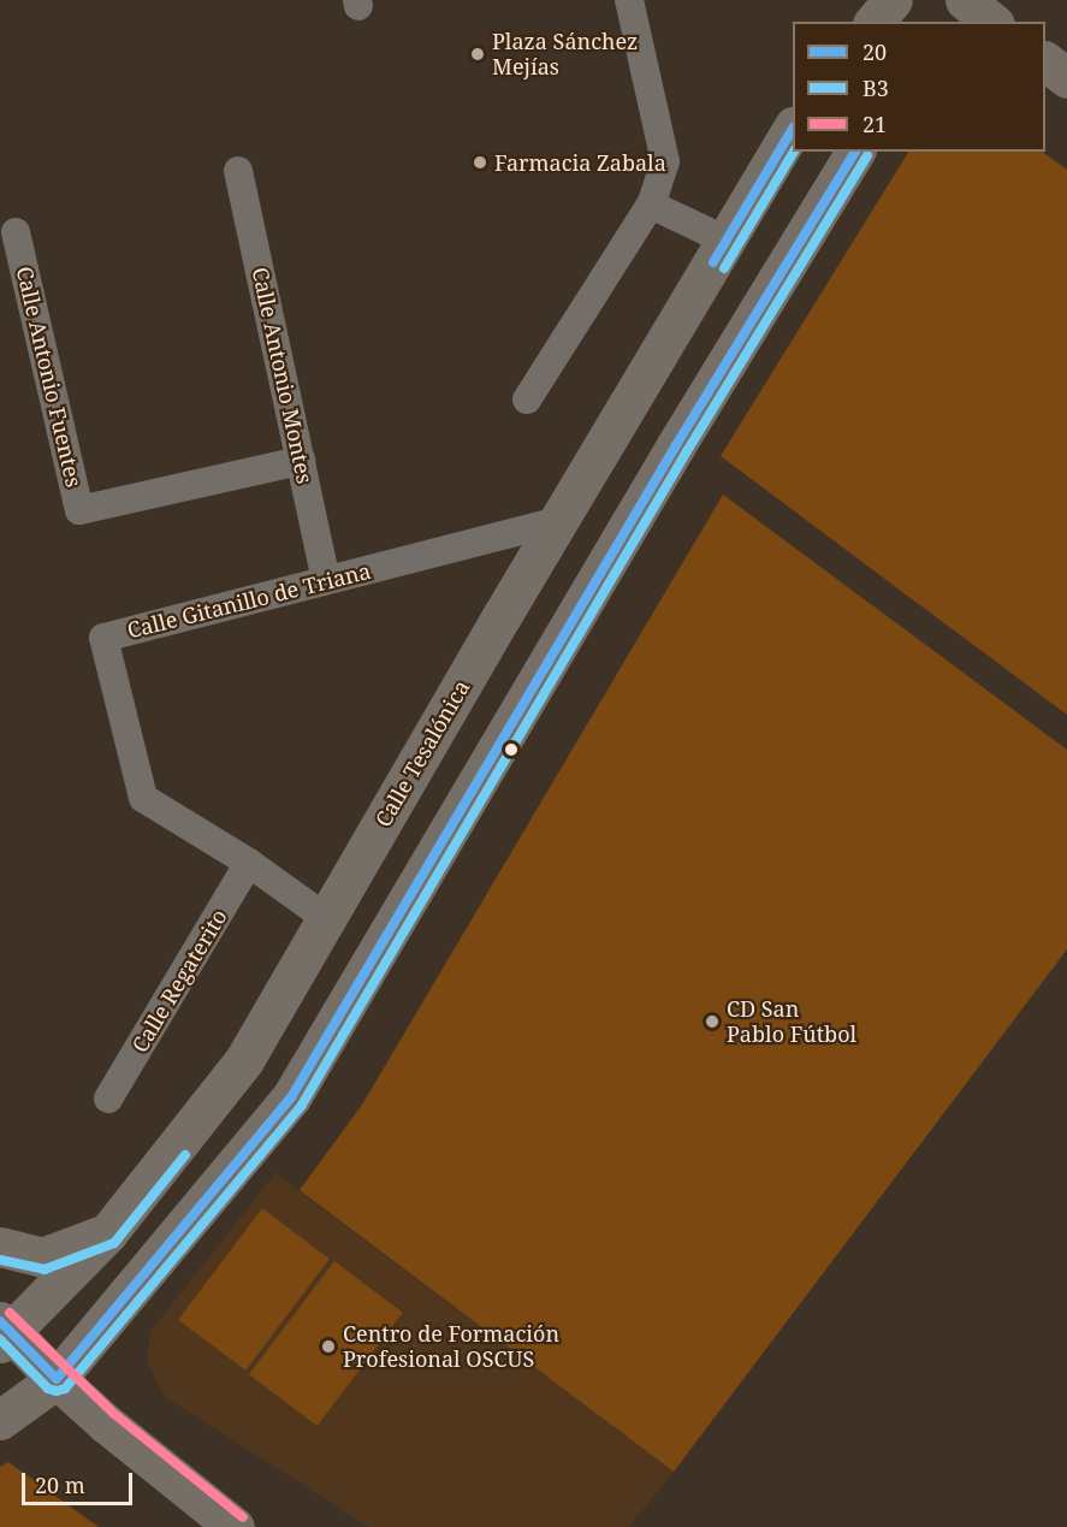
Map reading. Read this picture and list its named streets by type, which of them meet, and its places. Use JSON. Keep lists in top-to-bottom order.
{
  "streets": {
    "street": [
      "Calle Antonio Montes",
      "Calle Antonio Fuentes",
      "Calle Gitanillo de Triana",
      "Calle Tesalónica",
      "Calle Regaterito"
    ]
  },
  "crossings": [
    ["Calle Antonio Montes", "Calle Antonio Fuentes"],
    ["Calle Antonio Montes", "Calle Gitanillo de Triana"],
    ["Calle Gitanillo de Triana", "Calle Tesalónica"],
    ["Calle Gitanillo de Triana", "Calle Regaterito"]
  ],
  "places": [
    "Plaza Sánchez Mejías",
    "Farmacia Zabala",
    "CD San Pablo Fútbol",
    "Centro de Formación Profesional OSCUS"
  ],
  "lines": ["transit line 20", "transit line B3", "transit line 21"],
  "legend": ["20", "B3", "21"],
  "scale_bar": "20 m"
}
